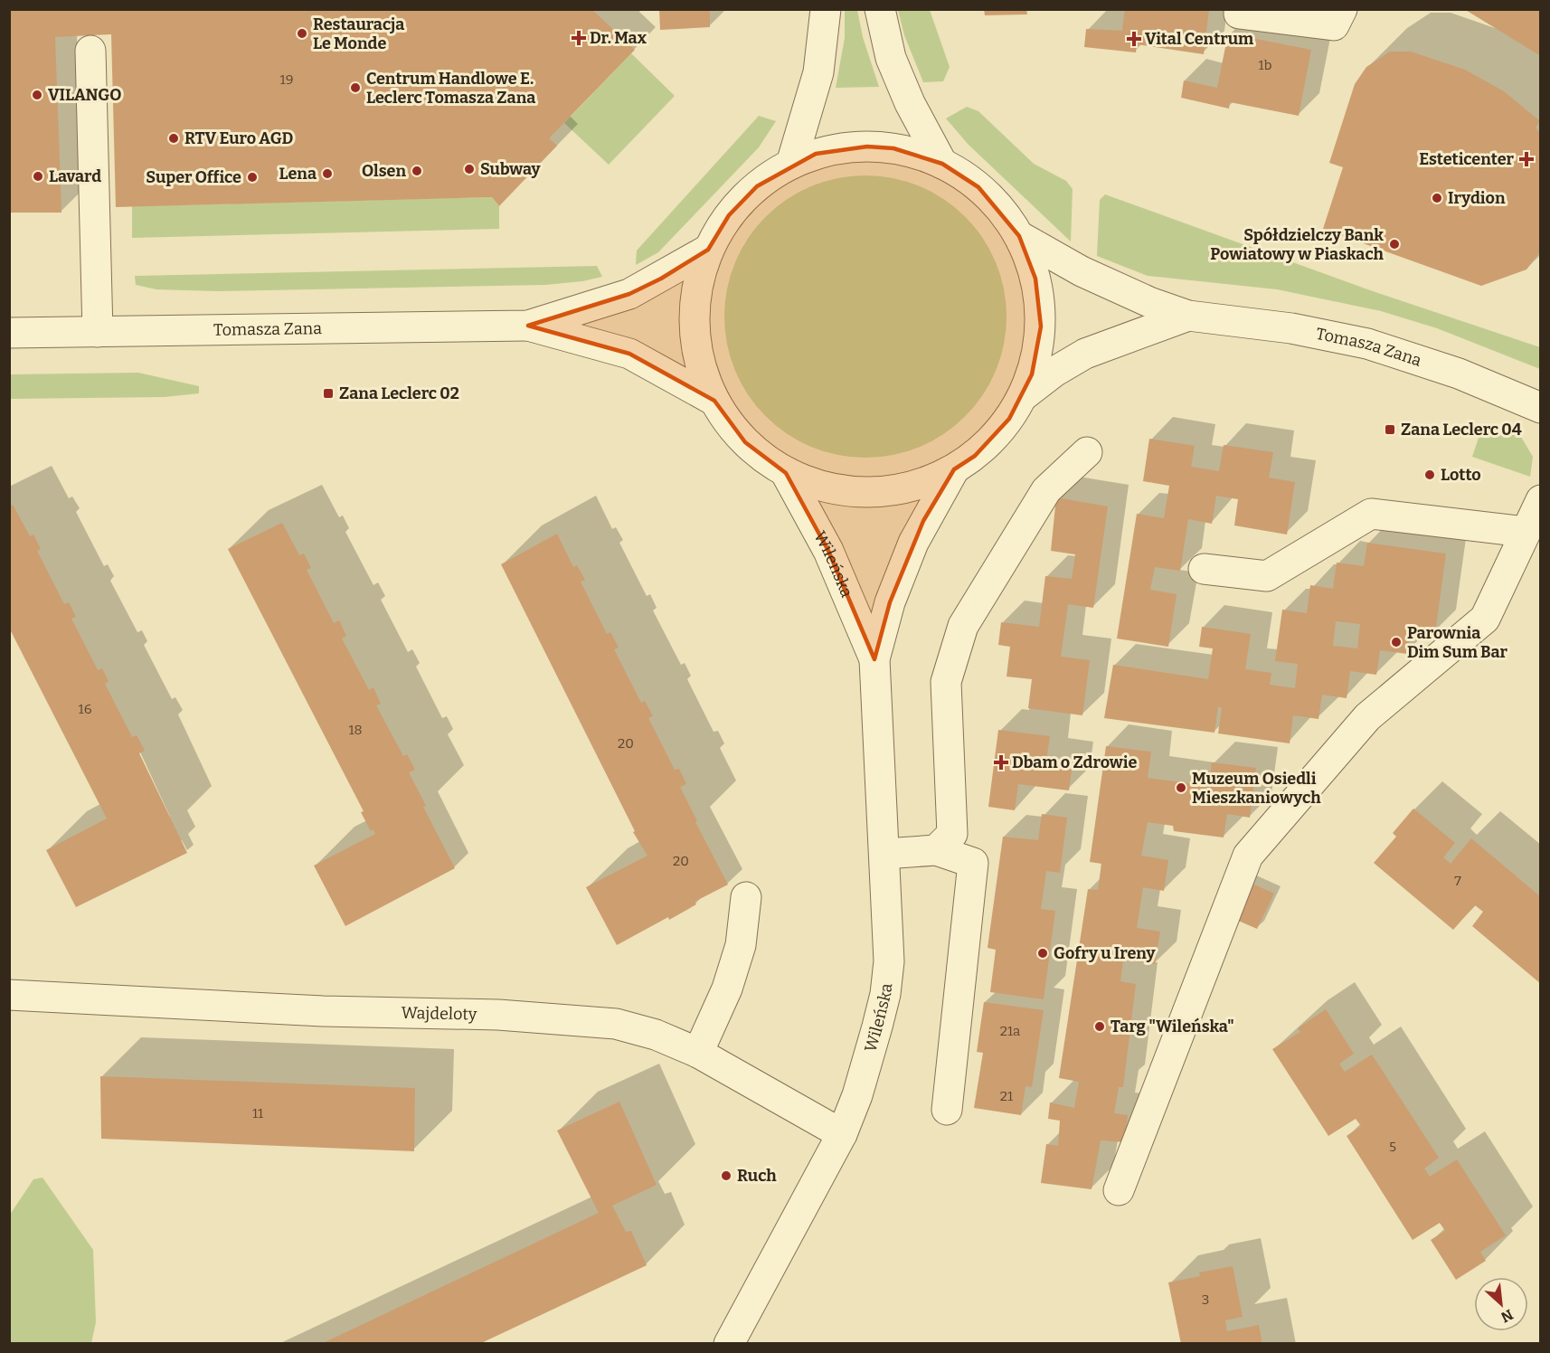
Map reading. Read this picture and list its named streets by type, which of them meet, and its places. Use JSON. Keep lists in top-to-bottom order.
{
  "streets": {
    "street": ["Tomasza Zana", "Wileńska", "Wajdeloty"]
  },
  "crossings": [
    ["Wileńska", "Wajdeloty"]
  ],
  "places": {
    "other": [
      "Restauracja Le Monde",
      "Centrum Handlowe E. Leclerc Tomasza Zana",
      "VILANGO",
      "RTV Euro AGD",
      "Subway",
      "Olsen",
      "Lena",
      "Lavard",
      "Super Office",
      "Irydion",
      "Spółdzielczy Bank Powiatowy w Piaskach",
      "Lotto",
      "Parownia Dim Sum Bar",
      "Muzeum Osiedli Mieszkaniowych",
      "Gofry u Ireny",
      "Targ \"Wileńska\"",
      "Ruch"
    ],
    "health": [
      "Dr. Max",
      "Vital Centrum",
      "Esteticenter",
      "Dbam o Zdrowie"
    ],
    "transit": ["Zana Leclerc 02", "Zana Leclerc 04"]
  },
  "house_numbers": [
    "1b",
    "19",
    "16",
    "18",
    "20",
    "20",
    "7",
    "21a",
    "21",
    "11",
    "5",
    "3"
  ],
  "north": "bottom right"
}
